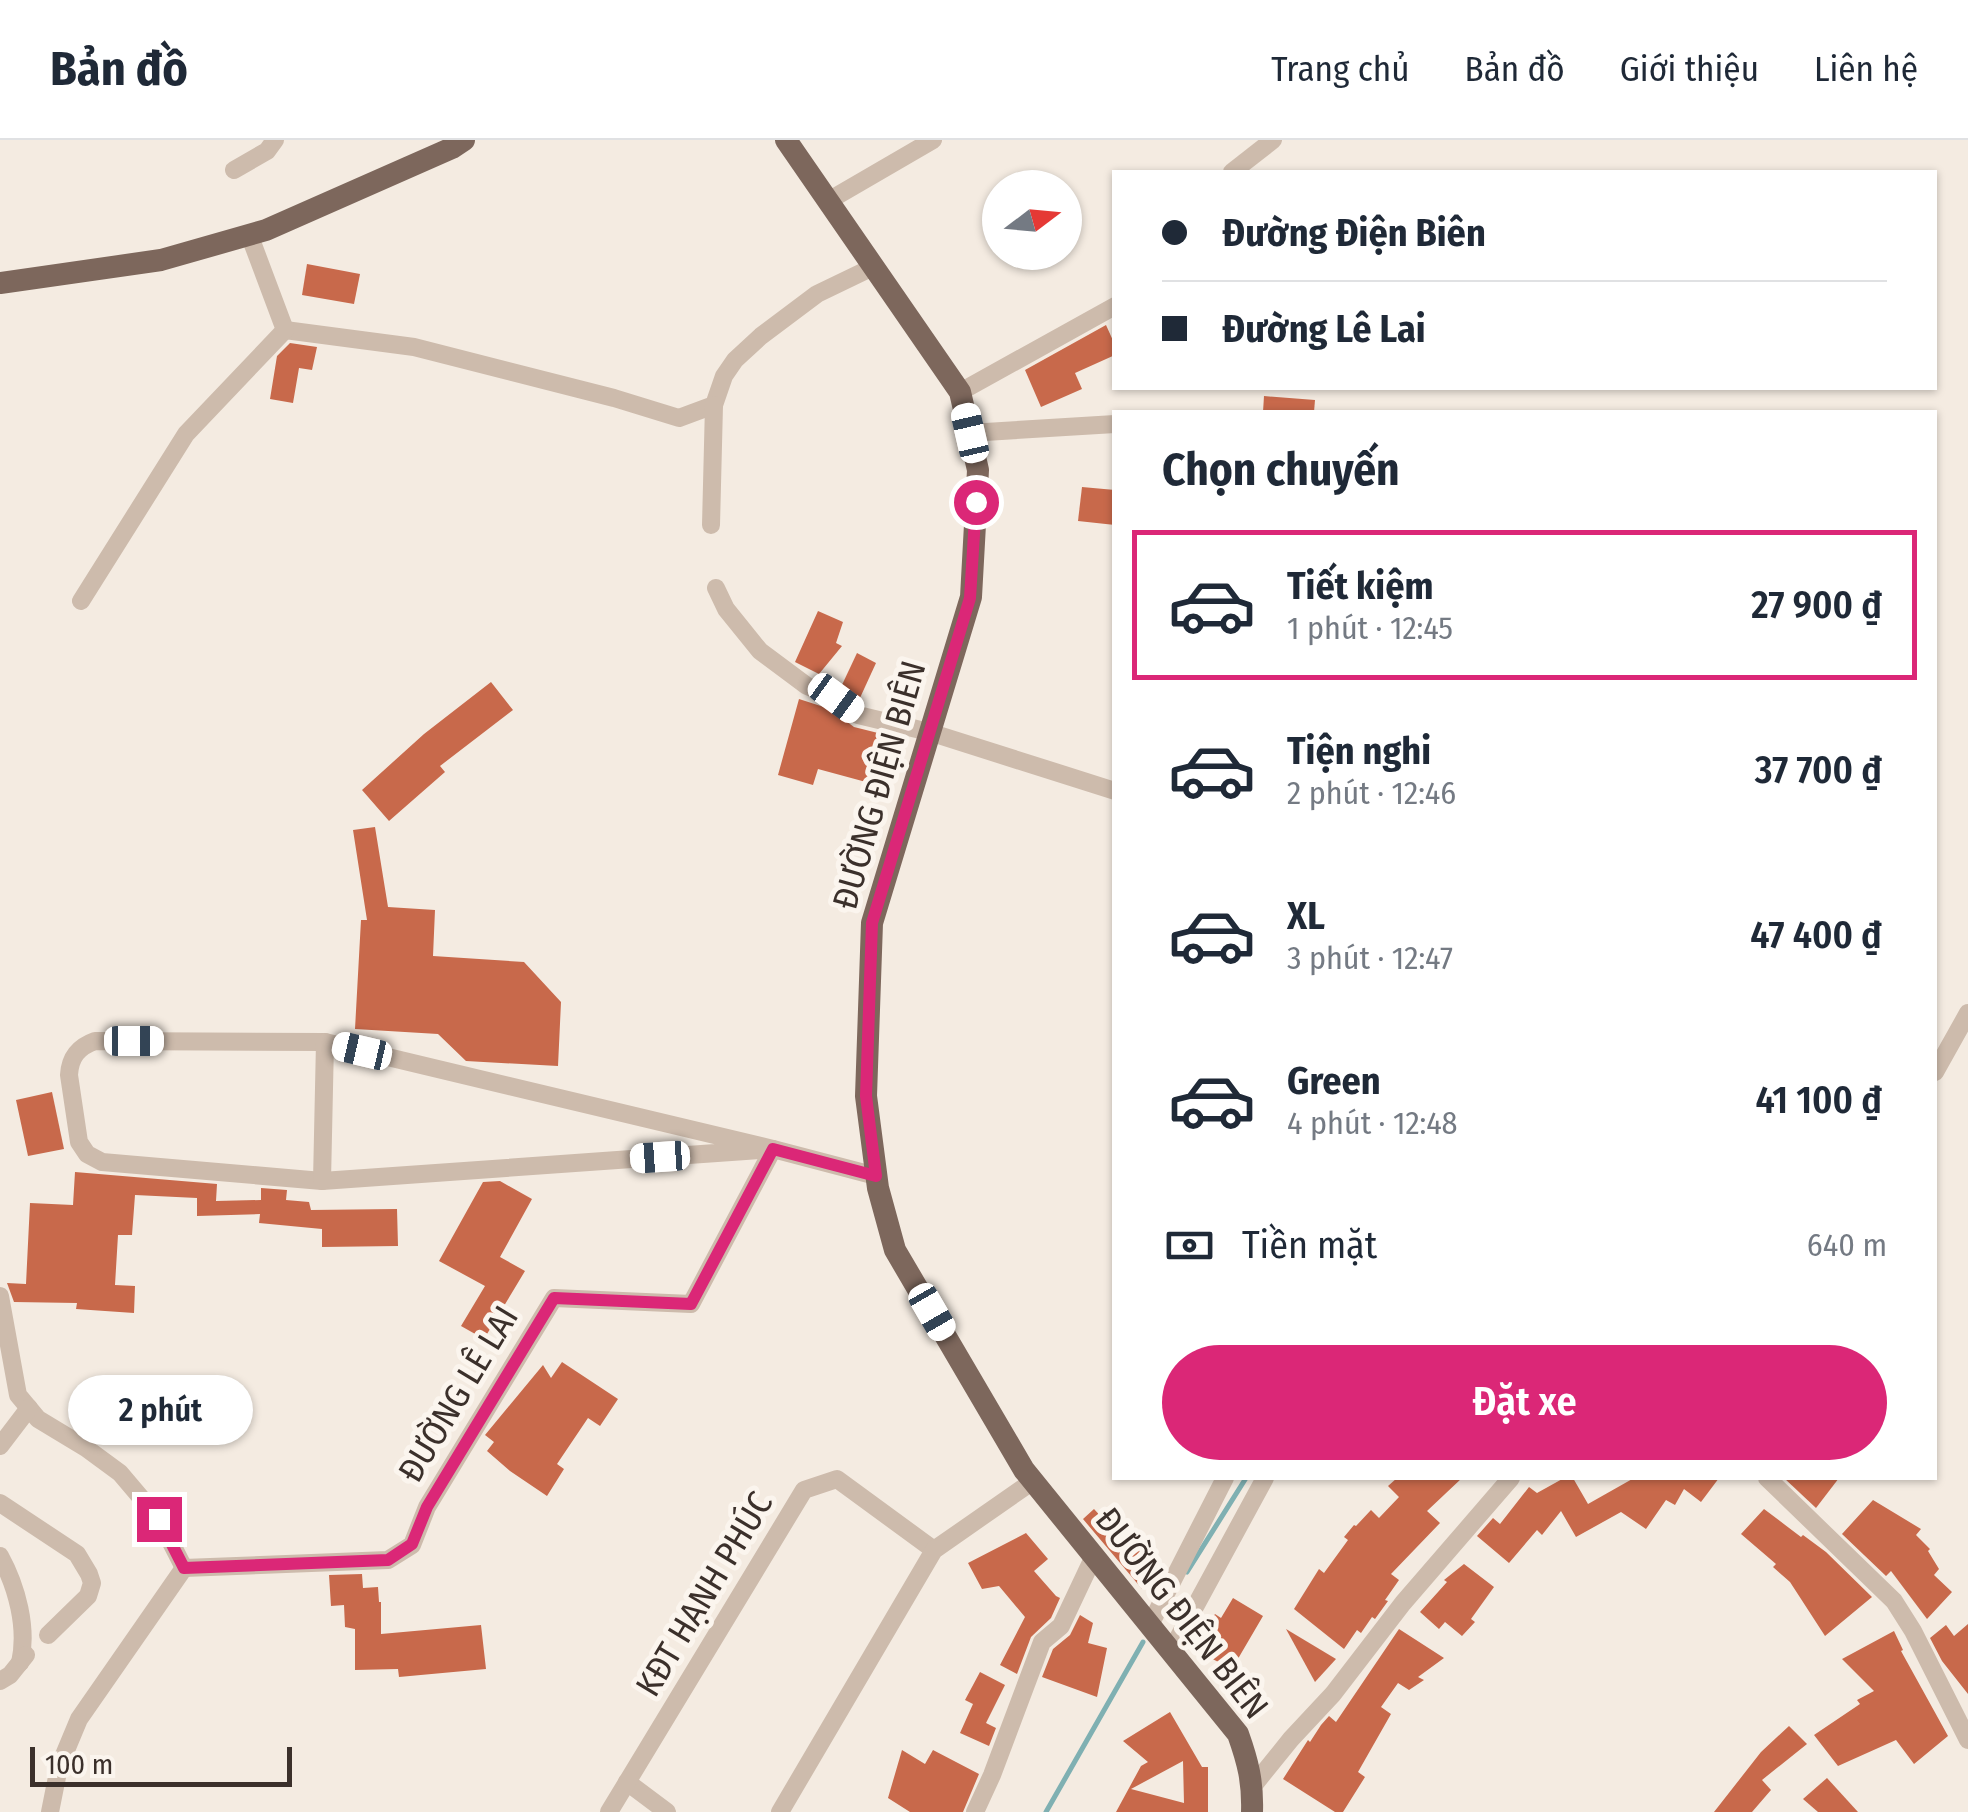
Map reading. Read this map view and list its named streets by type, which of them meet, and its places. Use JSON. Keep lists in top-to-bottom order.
{
  "streets": {
    "main road": ["ĐƯỜNG ĐIỆN BIÊN"],
    "street": ["ĐƯỜNG LÊ LAI", "KĐT HẠNH PHÚC"]
  },
  "scale_bar": "100 m",
  "north": "right",
  "page": {
    "header": "Bản đồ",
    "nav": [
      "Trang chủ",
      "Bản đồ",
      "Giới thiệu",
      "Liên hệ"
    ],
    "banner": ["Đường Điện Biên", "Đường Lê Lai"],
    "heading": "Chọn chuyến",
    "list": [
      {
        "name": "Tiết kiệm",
        "note": "1 phút · 12:45",
        "value": "27 900 ₫"
      },
      {
        "name": "Tiện nghi",
        "note": "2 phút · 12:46",
        "value": "37 700 ₫"
      },
      {
        "name": "XL",
        "note": "3 phút · 12:47",
        "value": "47 400 ₫"
      },
      {
        "name": "Green",
        "note": "4 phút · 12:48",
        "value": "41 100 ₫"
      }
    ],
    "pay": ["Tiền mặt", "640 m"],
    "buttons": "Đặt xe",
    "bubble": "2 phút",
    "scale": "100 m"
  }
}
